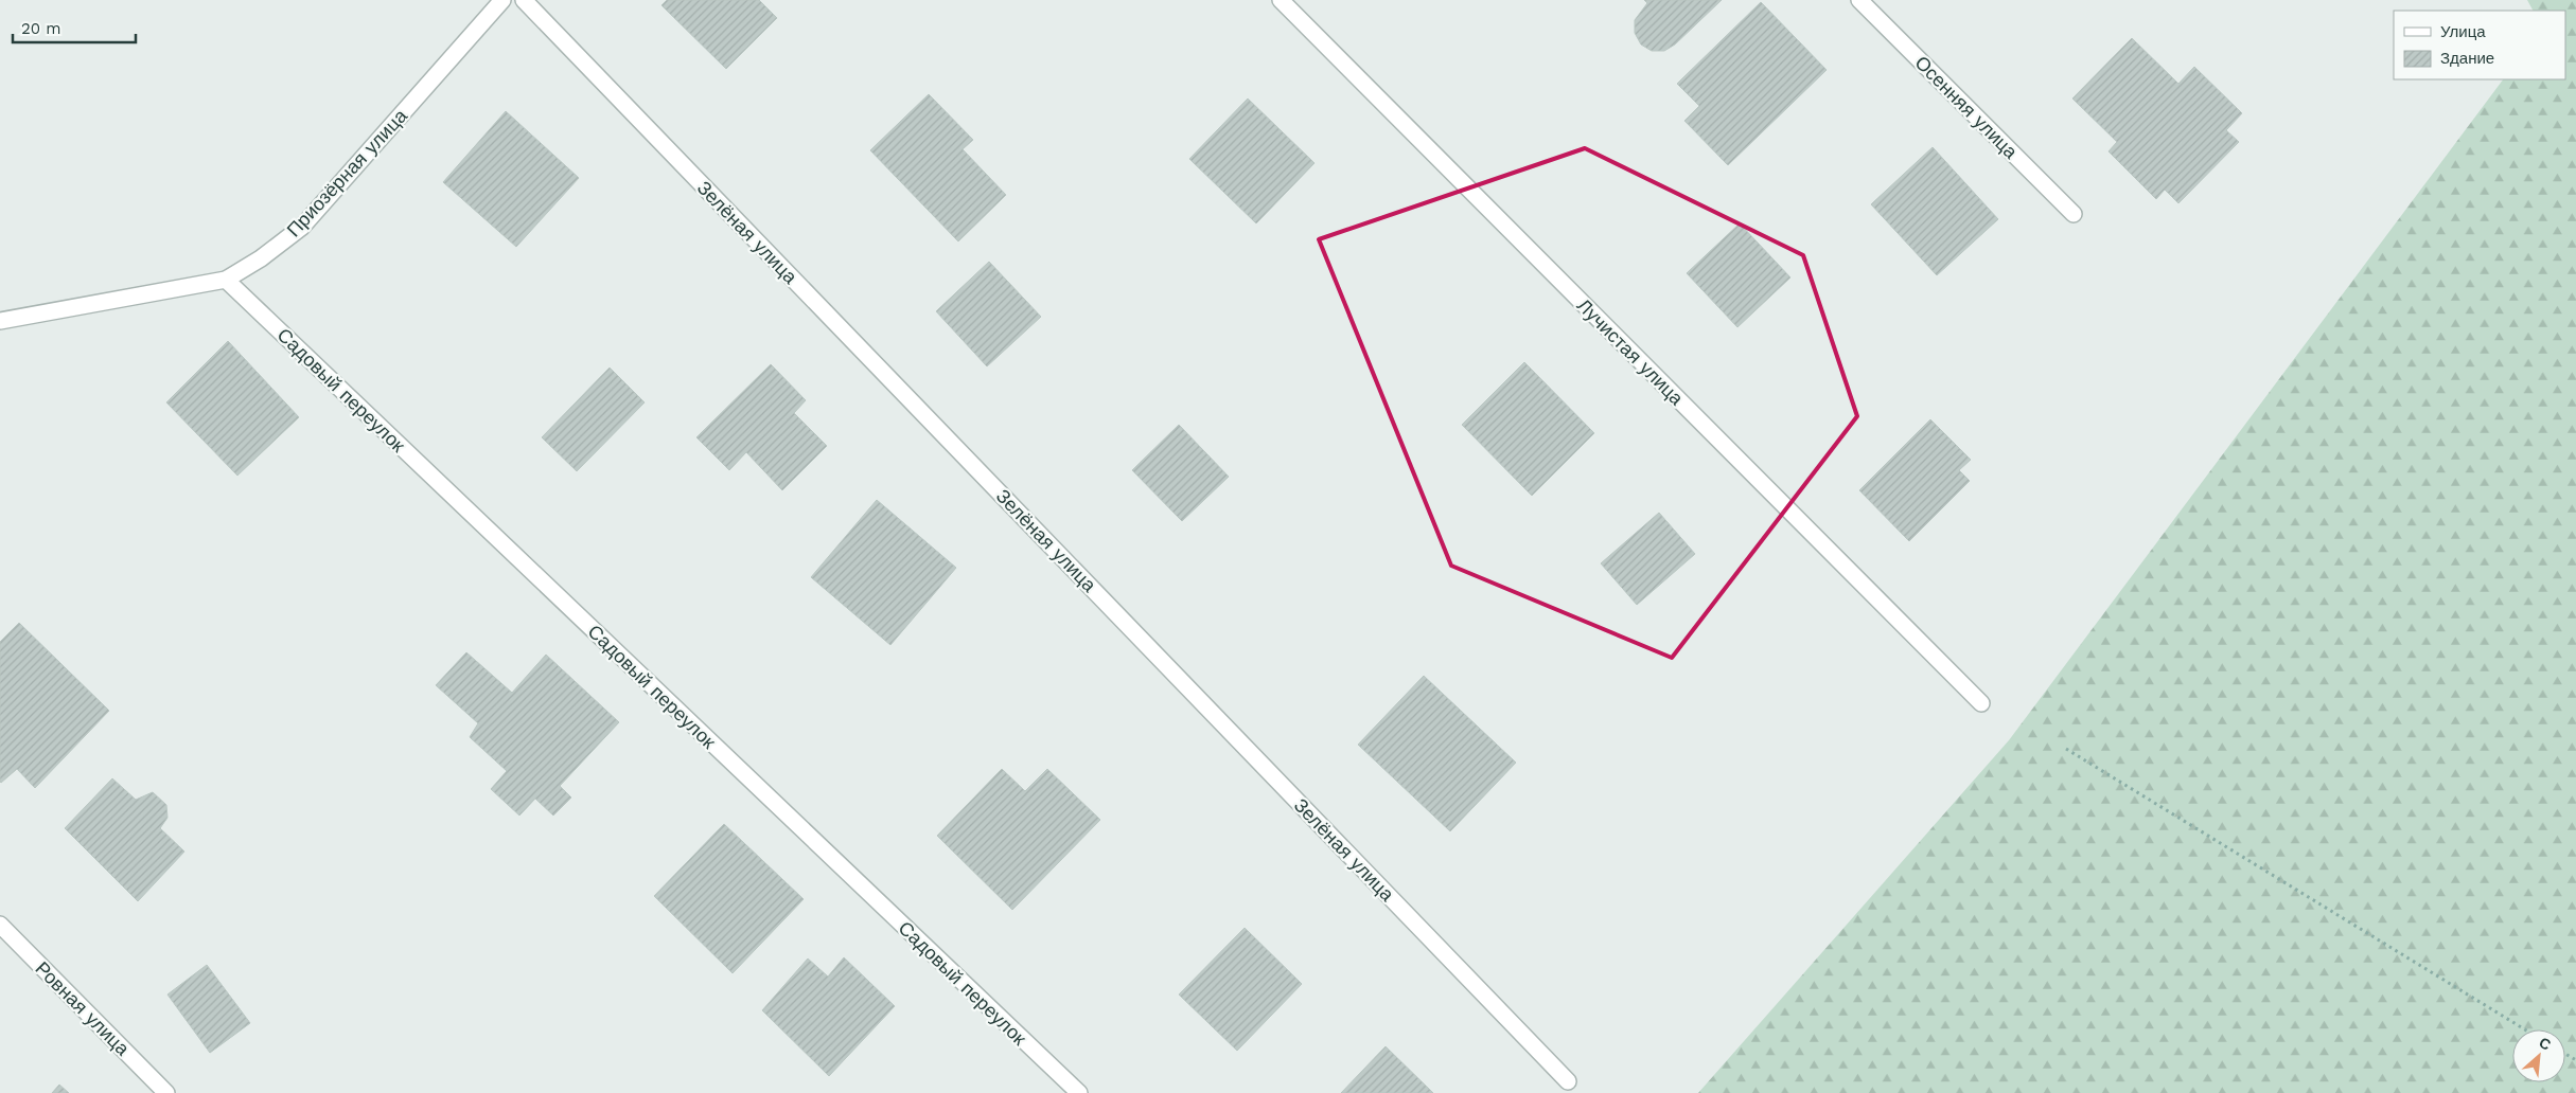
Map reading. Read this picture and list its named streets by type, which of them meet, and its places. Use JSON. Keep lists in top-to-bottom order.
{
  "streets": {
    "street": [
      "Осенняя улица",
      "Приозёрная улица",
      "Зелёная улица",
      "Лучистая улица",
      "Садовый переулок",
      "Ровная улица"
    ]
  },
  "crossings": [
    ["Приозёрная улица", "Садовый переулок"]
  ],
  "legend": ["Улица", "Здание"],
  "scale_bar": "20 m",
  "north": "top right"
}
